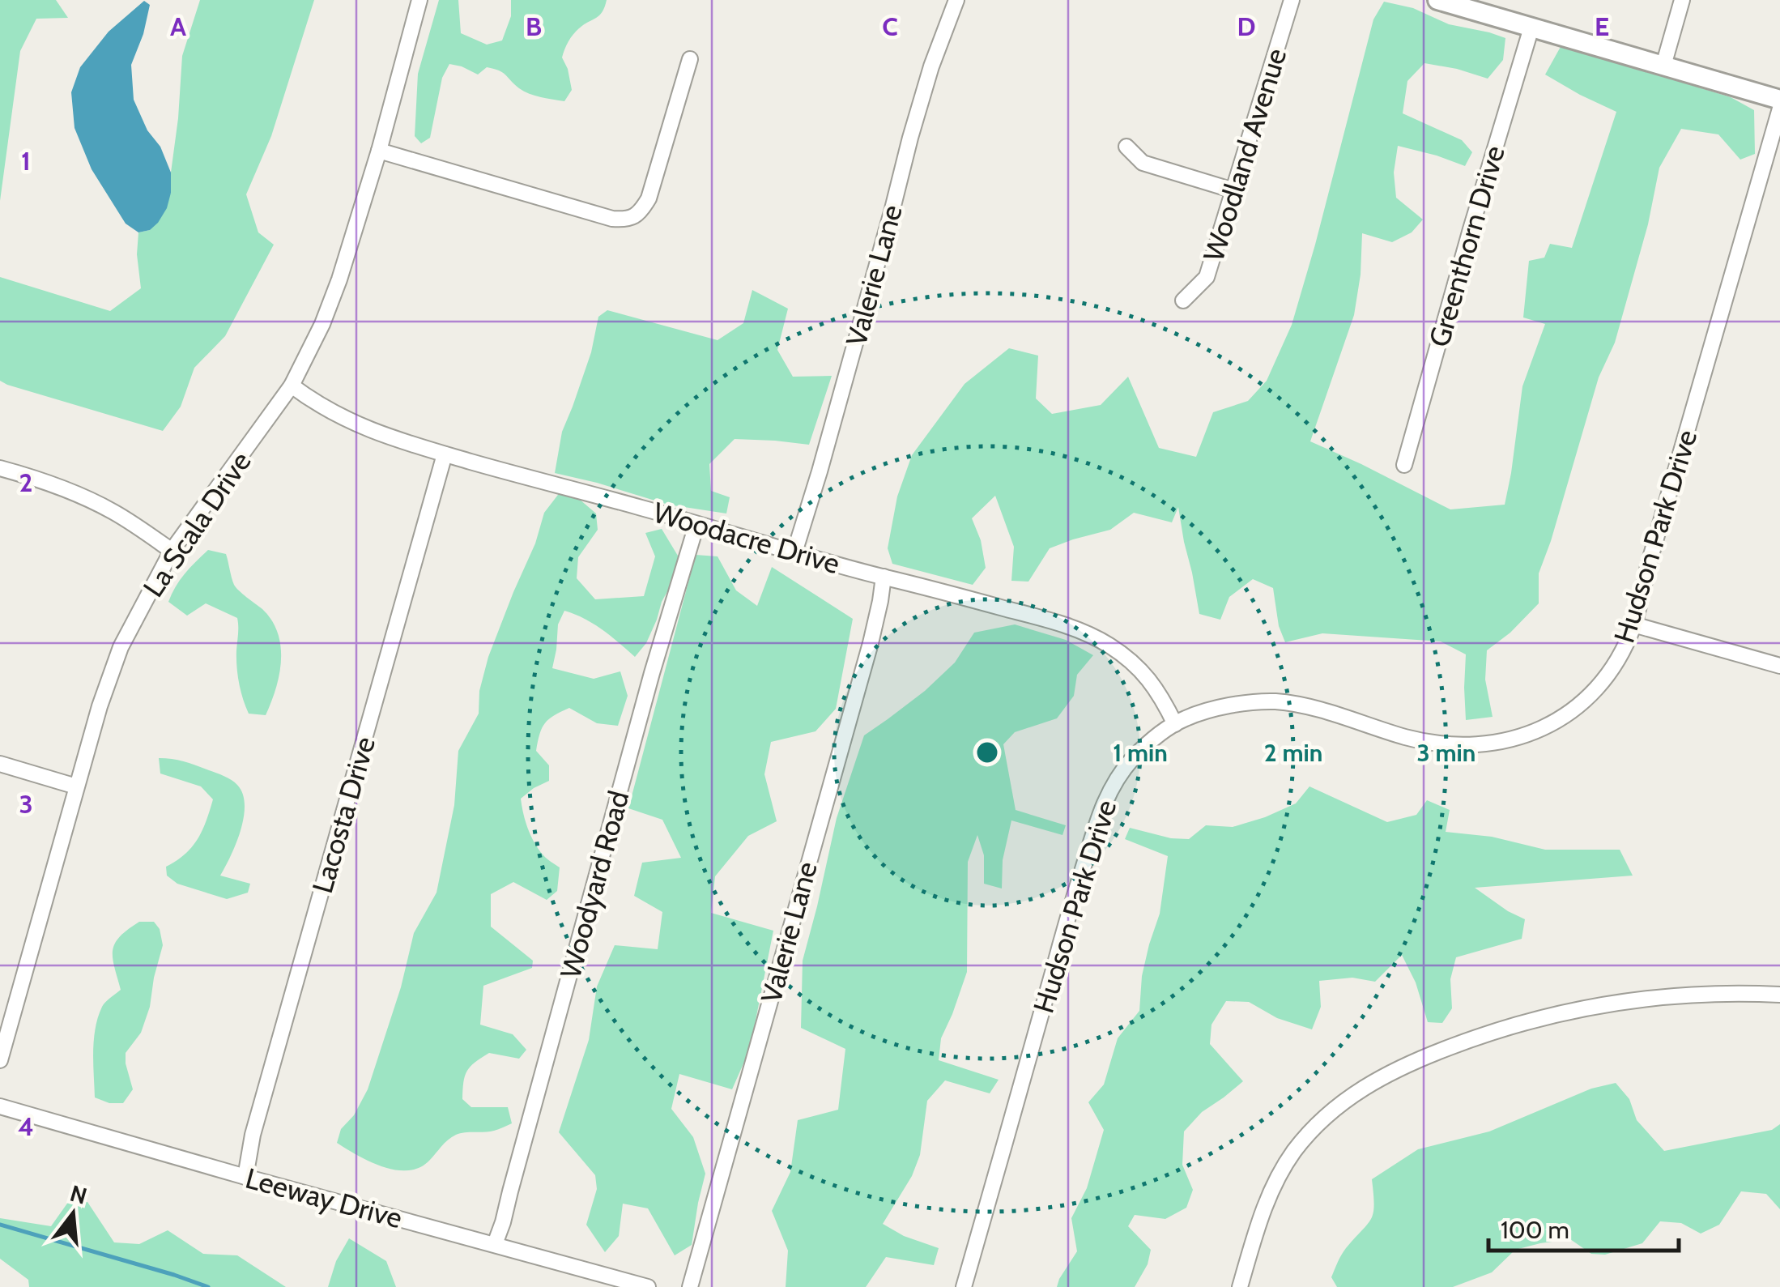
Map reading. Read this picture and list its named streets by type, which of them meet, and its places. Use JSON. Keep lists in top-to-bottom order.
{
  "streets": {
    "street": [
      "Woodland Avenue",
      "Greenthorn Drive",
      "Valerie Lane",
      "La Scala Drive",
      "Hudson Park Drive",
      "Woodacre Drive",
      "Lacosta Drive",
      "Woodyard Road",
      "Leeway Drive"
    ]
  },
  "crossings": [
    ["Valerie Lane", "Woodacre Drive"],
    ["La Scala Drive", "Woodacre Drive"],
    ["Hudson Park Drive", "Woodacre Drive"],
    ["Woodacre Drive", "Lacosta Drive"],
    ["Woodacre Drive", "Woodyard Road"],
    ["Lacosta Drive", "Leeway Drive"],
    ["Woodyard Road", "Leeway Drive"]
  ],
  "scale_bar": "100 m",
  "north": "top",
  "grid": {
    "columns": [
      "A",
      "B",
      "C",
      "D",
      "E"
    ],
    "rows": [
      "1",
      "2",
      "3",
      "4"
    ]
  },
  "rings": ["1 min", "2 min", "3 min"]
}
